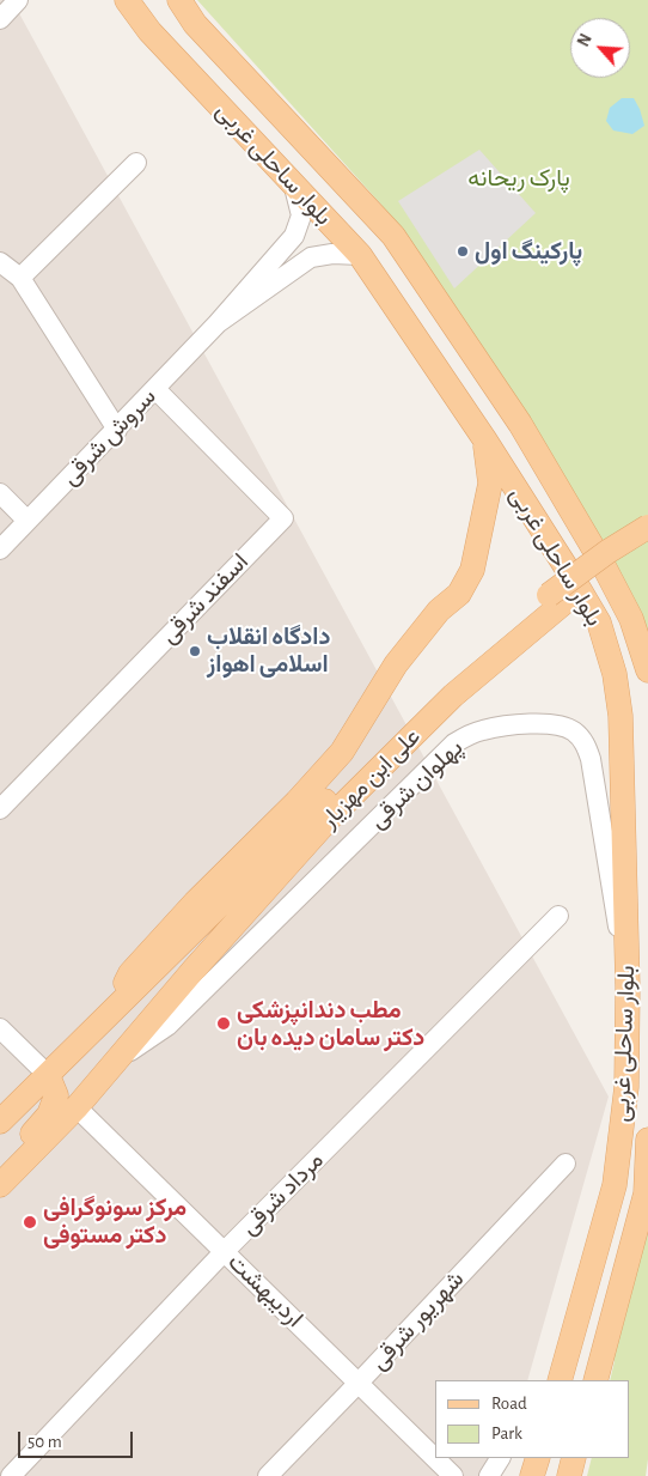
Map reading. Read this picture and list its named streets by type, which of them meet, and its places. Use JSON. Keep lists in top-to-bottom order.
{
  "streets": {
    "main road": ["بلوار ساحلی غربی", "علی ابن مهزیار", "پهلوان شرقی"],
    "street": [
      "سروش شرقی",
      "اسفند شرقی",
      "مرداد شرقی",
      "اردیبهشت",
      "شهریور شرقی"
    ]
  },
  "crossings": [
    ["بلوار ساحلی غربی", "پهلوان شرقی"],
    ["سروش شرقی", "اسفند شرقی"],
    ["علی ابن مهزیار", "پهلوان شرقی"],
    ["پهلوان شرقی", "اردیبهشت"],
    ["مرداد شرقی", "اردیبهشت"],
    ["اردیبهشت", "شهریور شرقی"]
  ],
  "parks": ["پارک ریحانه"],
  "places": [
    "پارکینگ اول",
    "دادگاه انقلاب اسلامی اهواز",
    "مطب دندانپزشکی دکتر سامان دیده بان",
    "مرکز سونوگرافی دکتر مستوفی"
  ],
  "legend": ["Road", "Park"],
  "scale_bar": "50 m",
  "north": "top left"
}
